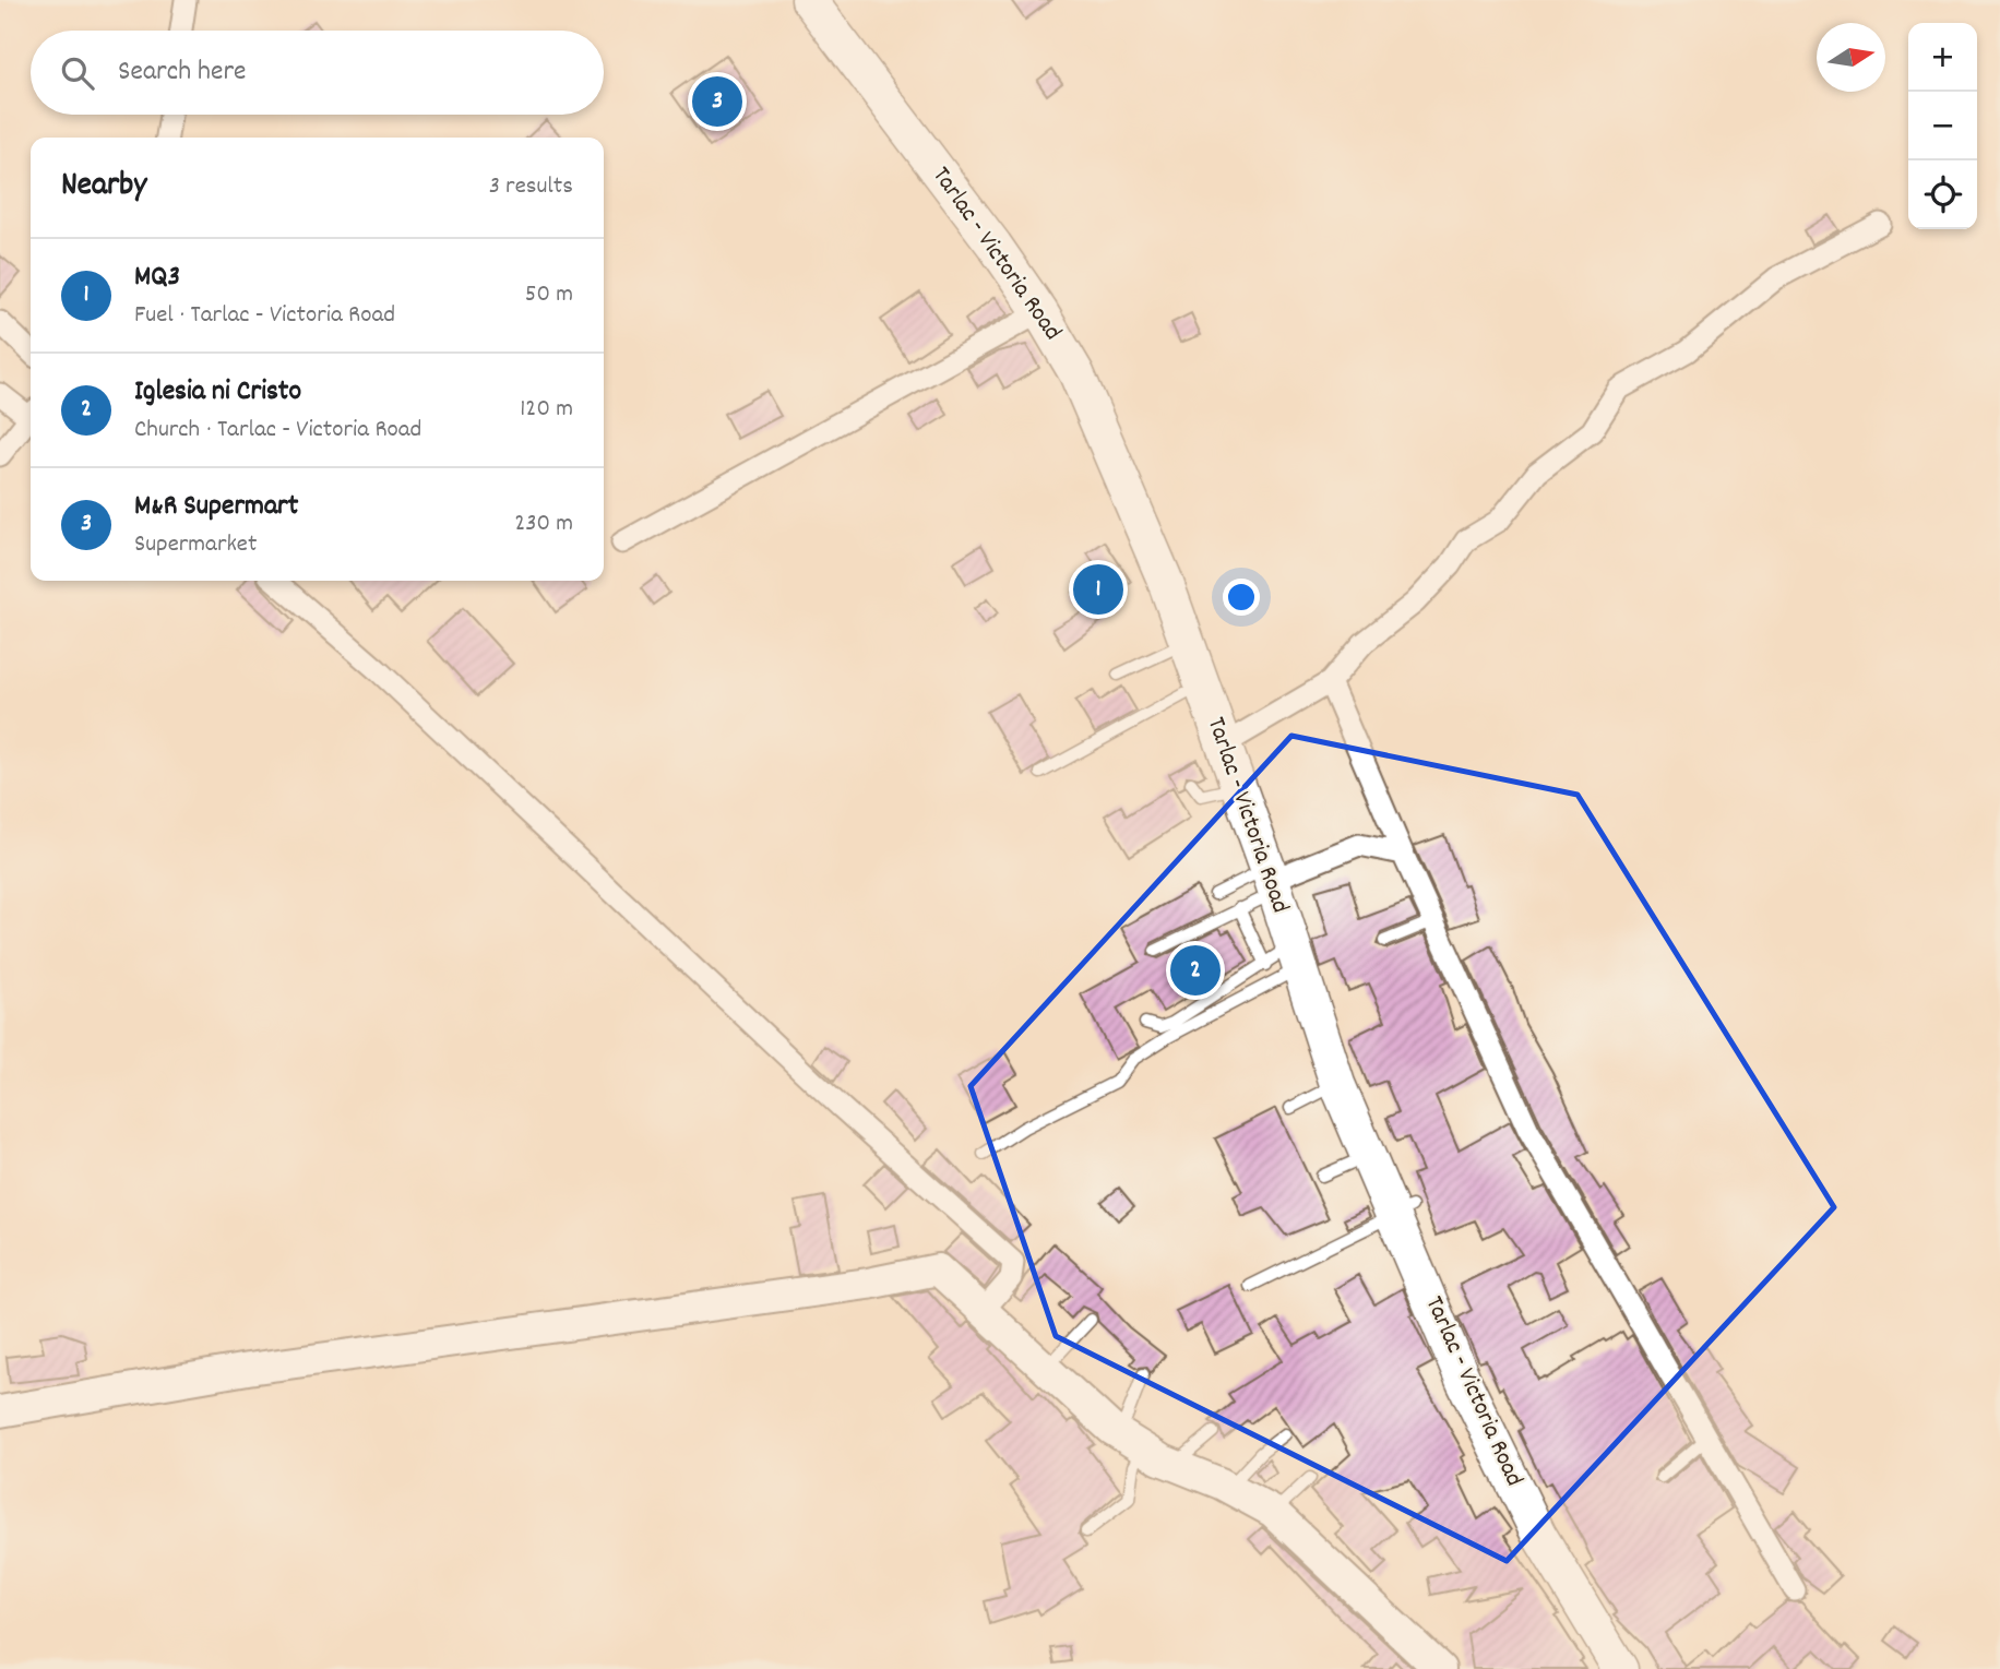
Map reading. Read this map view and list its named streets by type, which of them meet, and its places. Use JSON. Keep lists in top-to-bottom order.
{
  "streets": {
    "main road": ["Tarlac - Victoria Road"]
  },
  "north": "right",
  "page": {
    "map_buttons": ["+", "−"],
    "search": "Search here",
    "pins": ["3", "1", "2"],
    "heading": ["Nearby", "3 results"],
    "list": [
      {
        "mark": "1",
        "name": "MQ3",
        "note": "Fuel · Tarlac - Victoria Road",
        "value": "50 m"
      },
      {
        "mark": "2",
        "name": "Iglesia ni Cristo",
        "note": "Church · Tarlac - Victoria Road",
        "value": "120 m"
      },
      {
        "mark": "3",
        "name": "M&R Supermart",
        "note": "Supermarket",
        "value": "230 m"
      }
    ]
  }
}
